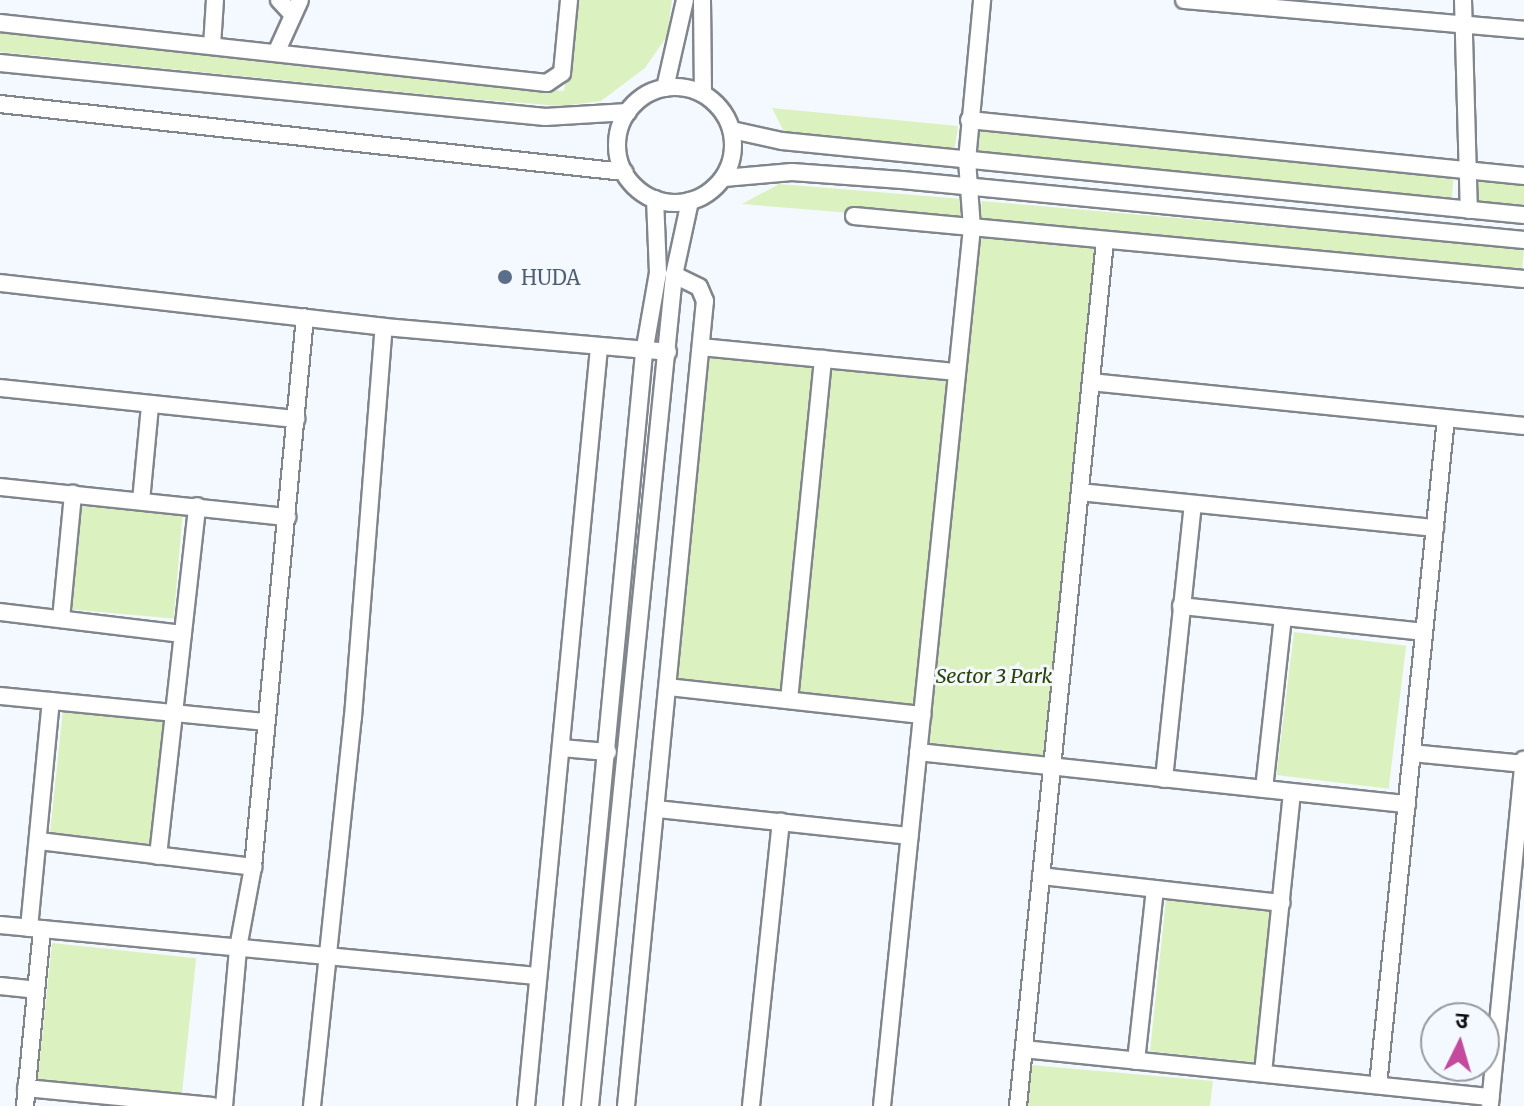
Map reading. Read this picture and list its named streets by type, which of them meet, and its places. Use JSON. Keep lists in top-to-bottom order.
{
  "parks": ["Sector 3 Park"],
  "places": ["HUDA"],
  "north": "top"
}
